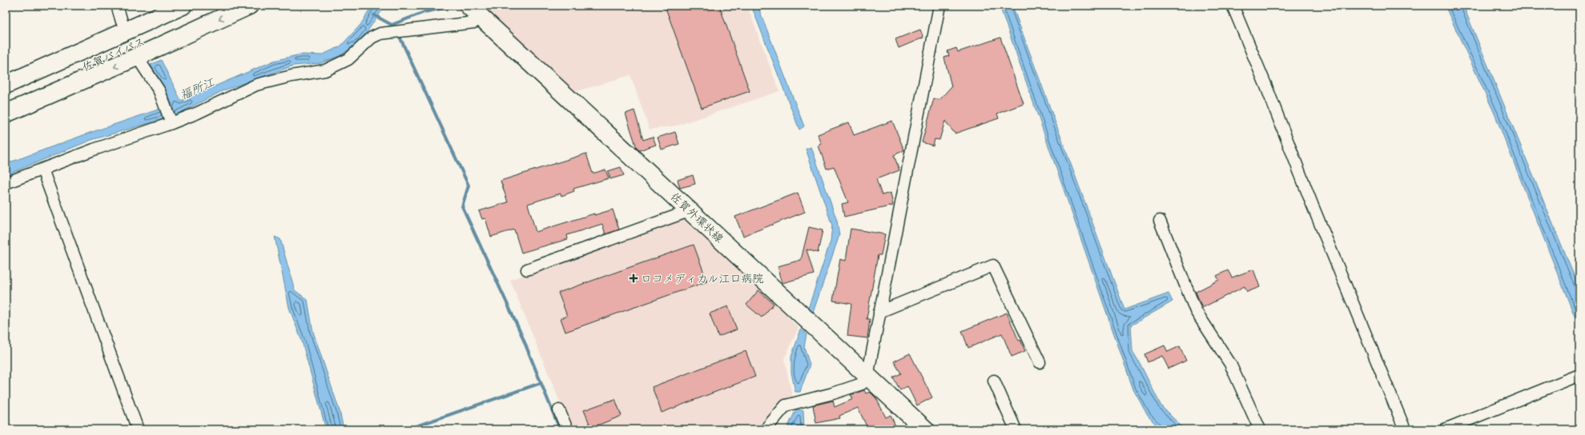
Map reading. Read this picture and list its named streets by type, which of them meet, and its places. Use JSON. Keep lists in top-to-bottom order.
{
  "streets": {
    "main road": ["佐賀バイパス", "佐賀外環状線"]
  },
  "water": ["福所江"],
  "places": {
    "health": ["ロコメディカル江口病院"]
  }
}
